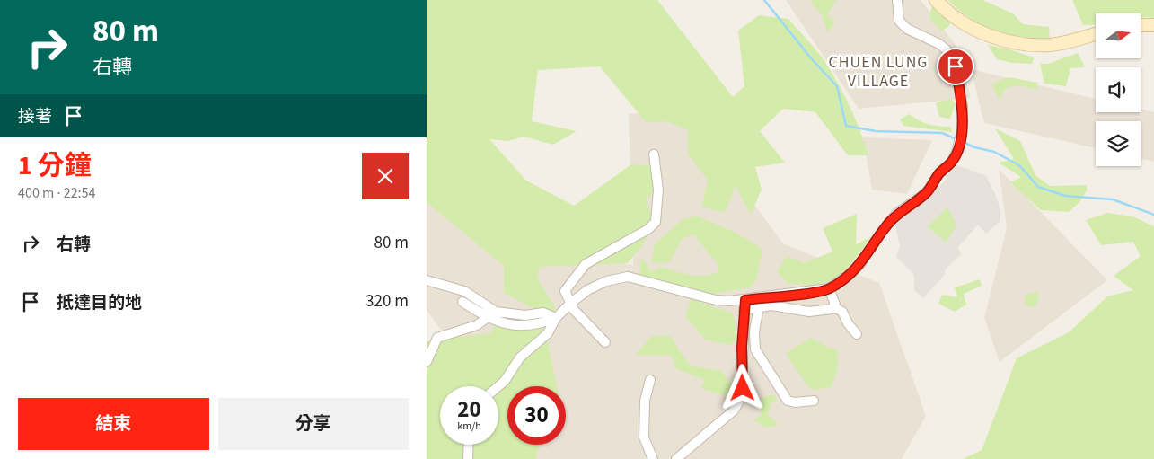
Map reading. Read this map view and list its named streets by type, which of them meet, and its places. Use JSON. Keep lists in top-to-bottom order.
{
  "districts": ["CHUEN LUNG VILLAGE"],
  "north": "right",
  "page": {
    "turn": ["80 m", "右轉"],
    "then": "接著",
    "heading": ["1 分鐘", "400 m · 22:54"],
    "list": [
      {
        "name": "右轉",
        "value": "80 m"
      },
      {
        "name": "抵達目的地",
        "value": "320 m"
      }
    ],
    "speed": "20 km/h",
    "limit": "30",
    "buttons": ["結束", "分享"]
  }
}
